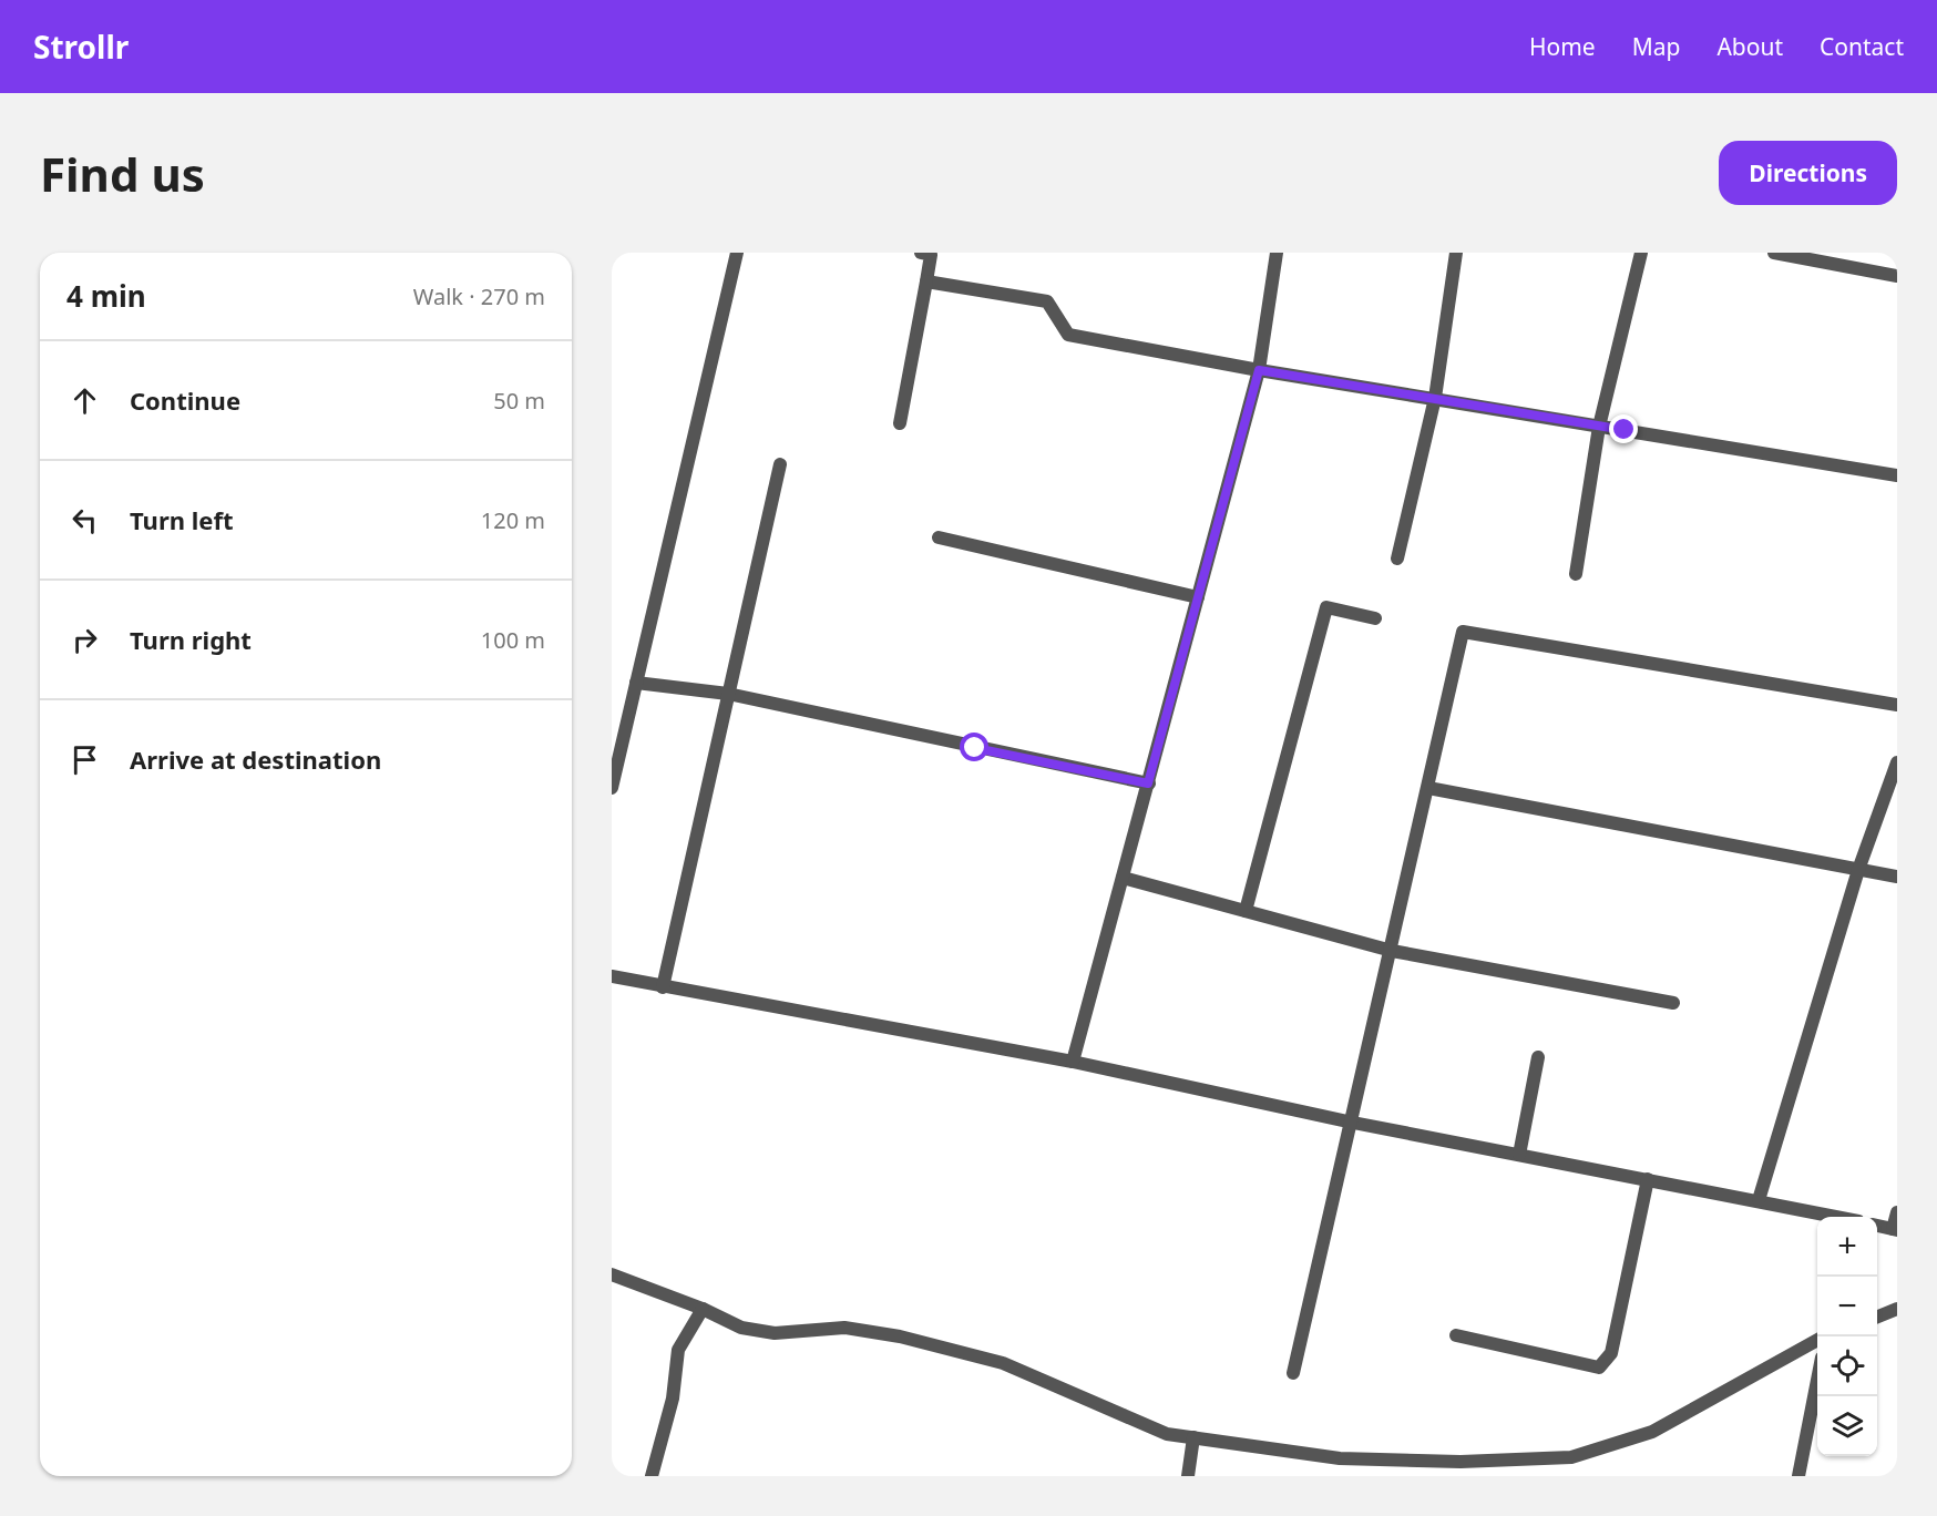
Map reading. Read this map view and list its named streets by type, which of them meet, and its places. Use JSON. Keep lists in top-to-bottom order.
{
  "page": {
    "header": "Strollr",
    "nav": [
      "Home",
      "Map",
      "About",
      "Contact"
    ],
    "buttons": "Directions",
    "title": "Find us",
    "heading": ["4 min", "Walk · 270 m"],
    "list": [
      ["Continue", "50 m"],
      ["Turn left", "120 m"],
      ["Turn right", "100 m"],
      "Arrive at destination"
    ],
    "map_buttons": ["+", "−"]
  }
}
